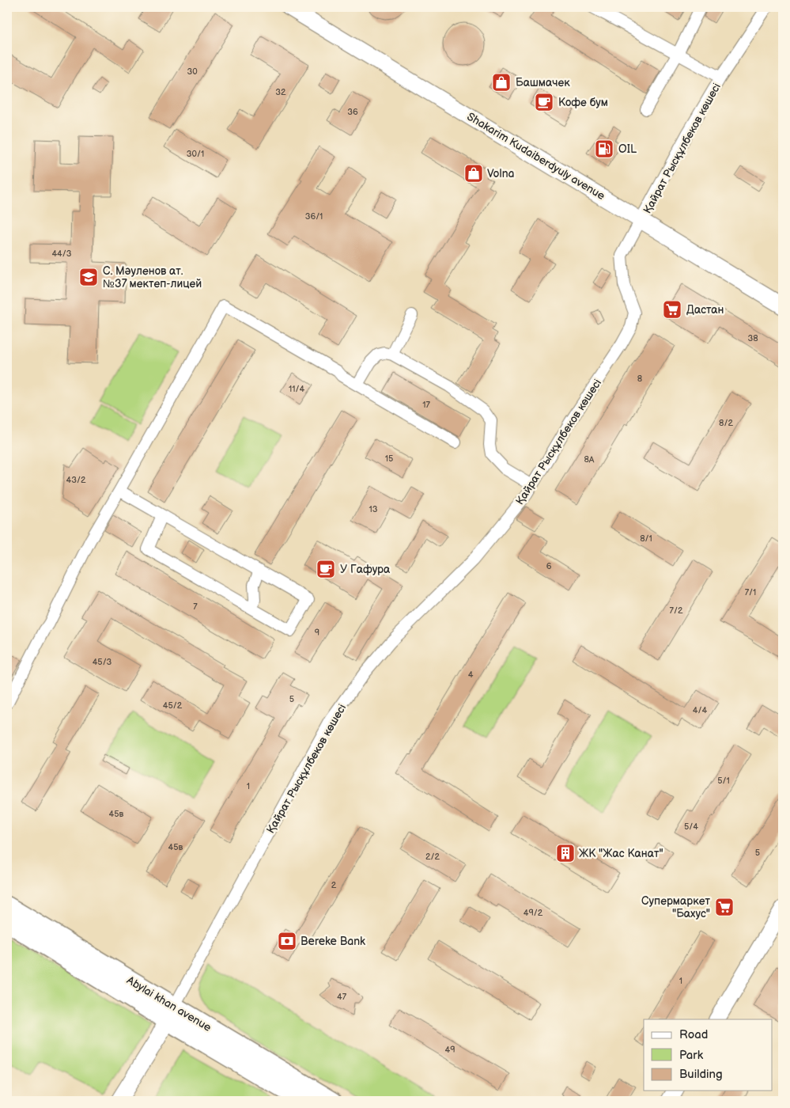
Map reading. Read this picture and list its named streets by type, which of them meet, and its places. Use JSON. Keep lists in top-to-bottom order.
{
  "streets": {
    "main road": ["Shakarim Kudaiberdyuly avenue", "Abylai khan avenue"],
    "street": ["Қайрат Рысқұлбеков көшесі"]
  },
  "crossings": [
    ["Қайрат Рысқұлбеков көшесі", "Shakarim Kudaiberdyuly avenue"],
    ["Қайрат Рысқұлбеков көшесі", "Abylai khan avenue"]
  ],
  "places": {
    "shop": ["Башмачек", "Volna"],
    "cafe": ["Кофе бум", "У Гафура"],
    "fuel station": ["OIL"],
    "school or university": ["С. Мәуленов ат. №37 мектеп-лицей"],
    "supermarket": ["Дастан", "Супермаркет \"Бахус\""],
    "building": ["ЖК \"Жас Канат\""],
    "bank": ["Bereke Bank"]
  },
  "house_numbers": [
    "30",
    "32",
    "36",
    "30/1",
    "36/1",
    "44/3",
    "38",
    "8",
    "11/4",
    "17",
    "8/2",
    "15",
    "8А",
    "43/2",
    "13",
    "8/1",
    "6",
    "7/1",
    "7",
    "7/2",
    "9",
    "45/3",
    "4",
    "5",
    "45/2",
    "4/4",
    "5/1",
    "1",
    "45в",
    "5/4",
    "45в",
    "5",
    "2/2",
    "2",
    "49/2",
    "1",
    "47",
    "49"
  ],
  "legend": ["Road", "Park", "Building"]
}
